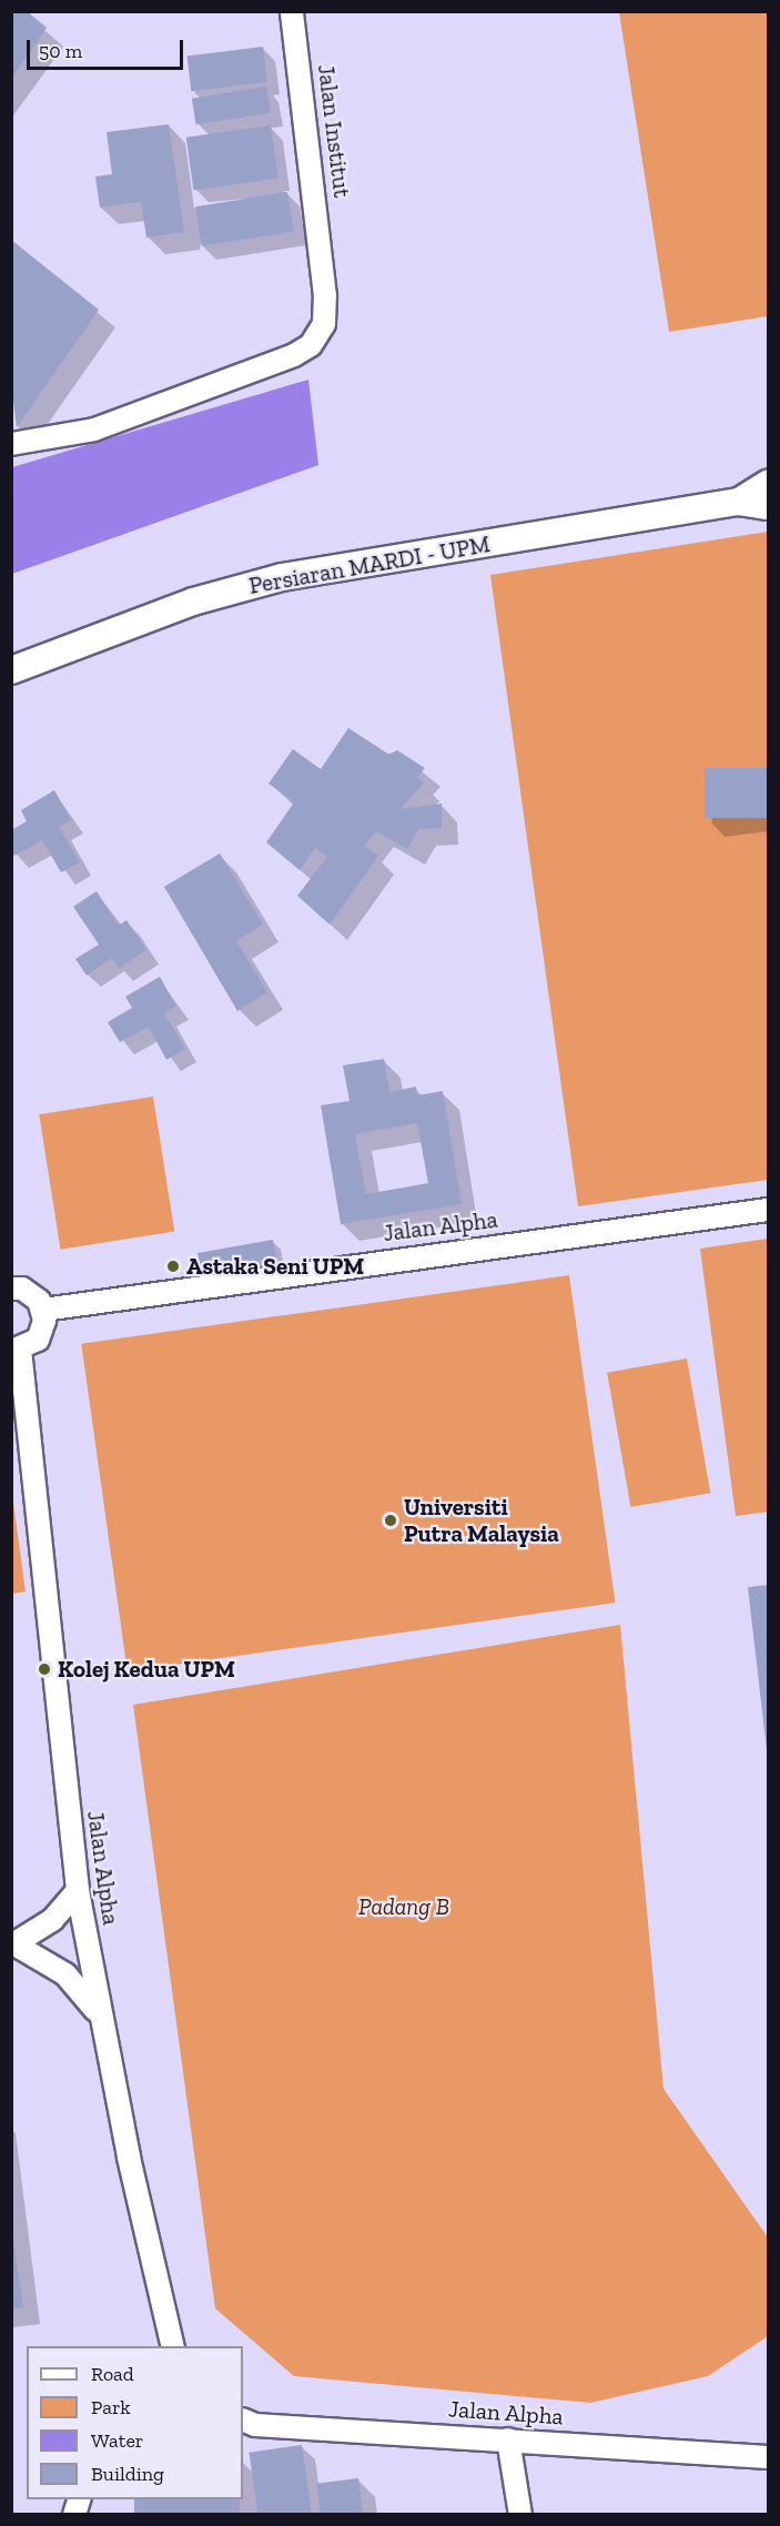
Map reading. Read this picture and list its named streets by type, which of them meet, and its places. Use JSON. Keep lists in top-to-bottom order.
{
  "streets": {
    "street": ["Jalan Institut", "Persiaran MARDI - UPM", "Jalan Alpha"]
  },
  "parks": ["Padang B"],
  "places": ["Astaka Seni UPM", "Universiti Putra Malaysia", "Kolej Kedua UPM"],
  "legend": [
    "Road",
    "Park",
    "Water",
    "Building"
  ],
  "scale_bar": "50 m"
}
